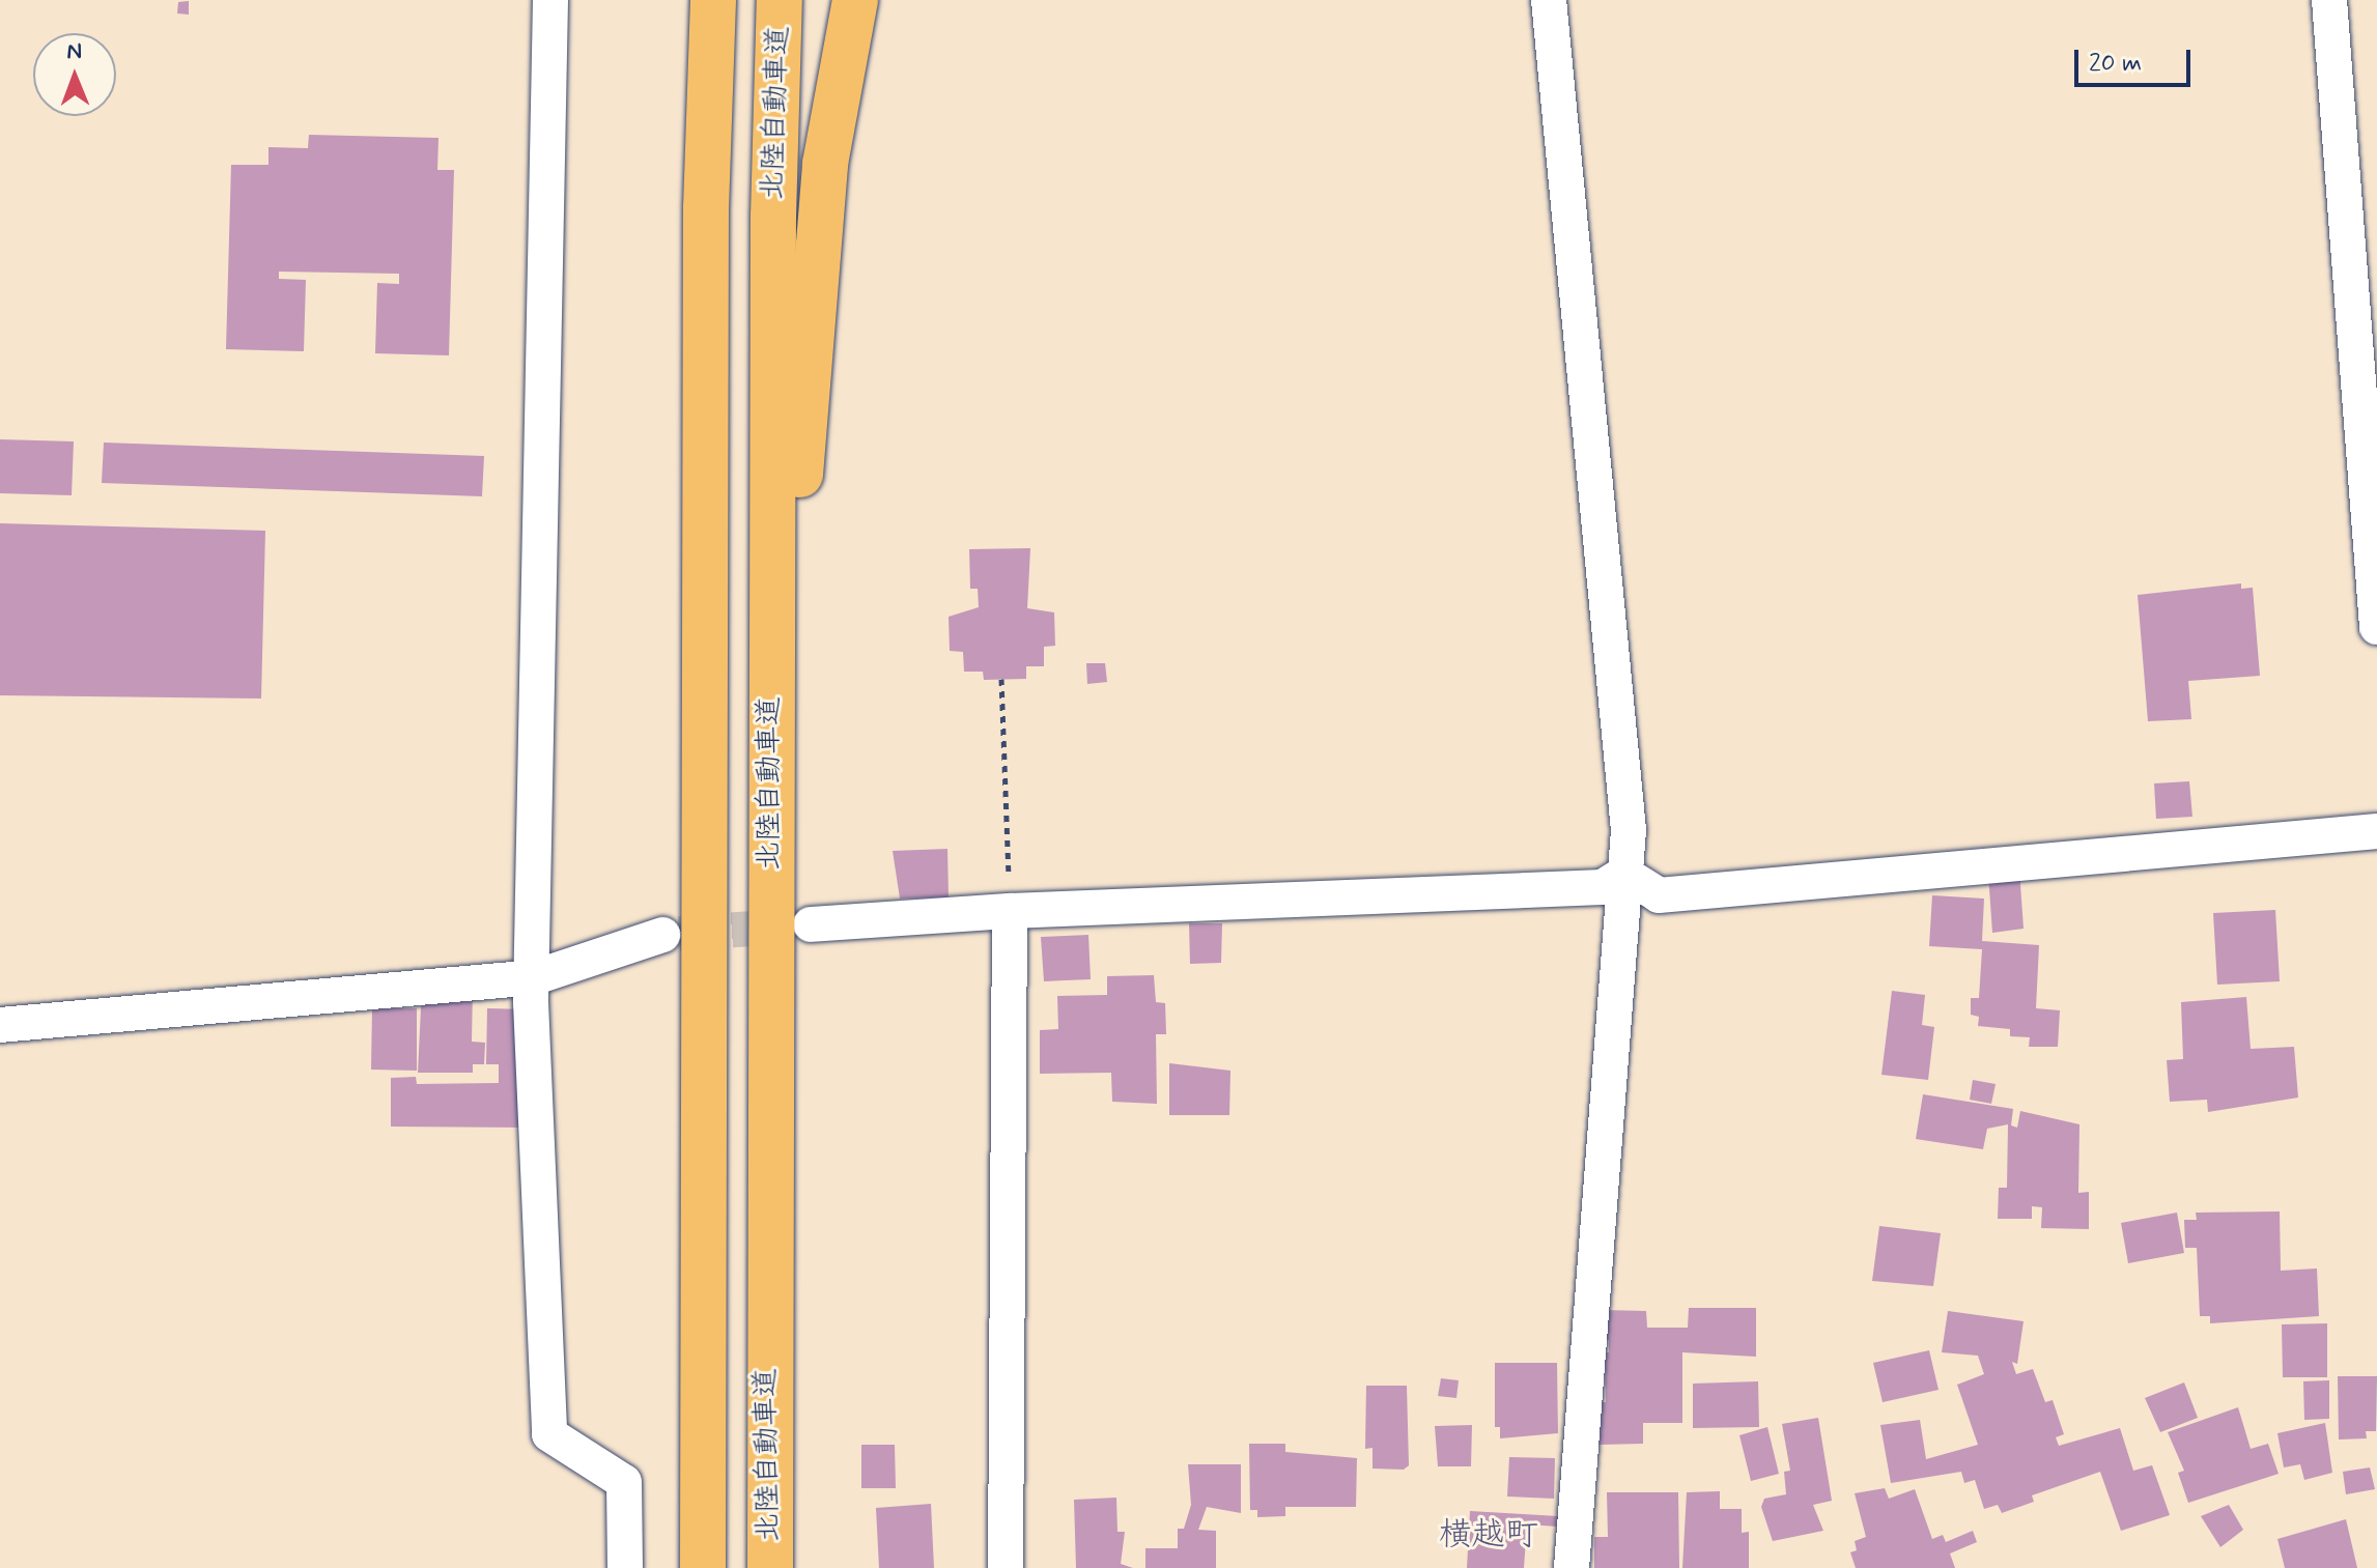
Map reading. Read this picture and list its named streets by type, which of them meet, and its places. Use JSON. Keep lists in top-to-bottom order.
{
  "streets": {
    "highway": ["北陸自動車道"]
  },
  "districts": ["横越町"],
  "scale_bar": "20 m",
  "north": "top"
}
